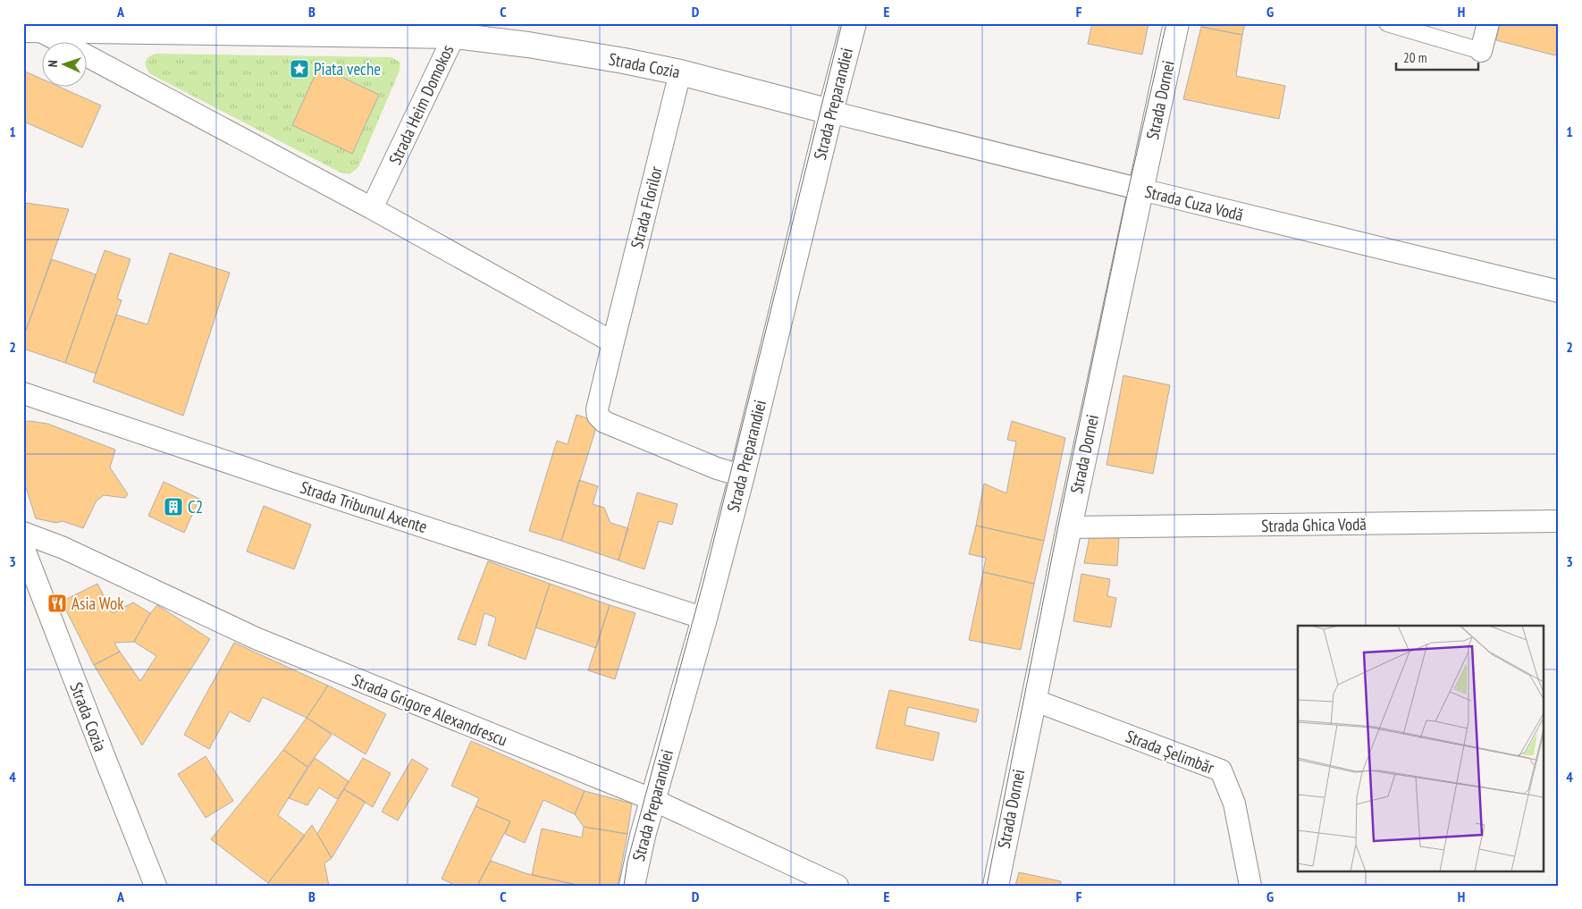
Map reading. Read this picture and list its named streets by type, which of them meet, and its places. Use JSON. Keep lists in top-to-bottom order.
{
  "streets": {
    "main road": [
      "Strada Cozia",
      "Strada Dornei",
      "Strada Preparandiei",
      "Strada Heim Domokos"
    ],
    "street": [
      "Strada Cuza Vodă",
      "Strada Florilor",
      "Strada Tribunul Axente",
      "Strada Ghica Vodă",
      "Strada Grigore Alexandrescu",
      "Strada Șelimbăr"
    ]
  },
  "crossings": [
    ["Strada Cozia", "Strada Preparandiei"],
    ["Strada Cozia", "Strada Heim Domokos"],
    ["Strada Cozia", "Strada Cuza Vodă"],
    ["Strada Cozia", "Strada Florilor"],
    ["Strada Dornei", "Strada Cuza Vodă"],
    ["Strada Dornei", "Strada Ghica Vodă"],
    ["Strada Dornei", "Strada Șelimbăr"],
    ["Strada Preparandiei", "Strada Cuza Vodă"],
    ["Strada Preparandiei", "Strada Florilor"],
    ["Strada Preparandiei", "Strada Tribunul Axente"],
    ["Strada Preparandiei", "Strada Grigore Alexandrescu"]
  ],
  "places": {
    "place": ["Piata veche"],
    "building": ["C2"],
    "restaurant": ["Asia Wok"]
  },
  "scale_bar": "20 m",
  "north": "left",
  "grid": {
    "columns": [
      "A",
      "B",
      "C",
      "D",
      "E",
      "F",
      "G",
      "H"
    ],
    "rows": [
      "1",
      "2",
      "3",
      "4"
    ]
  }
}
